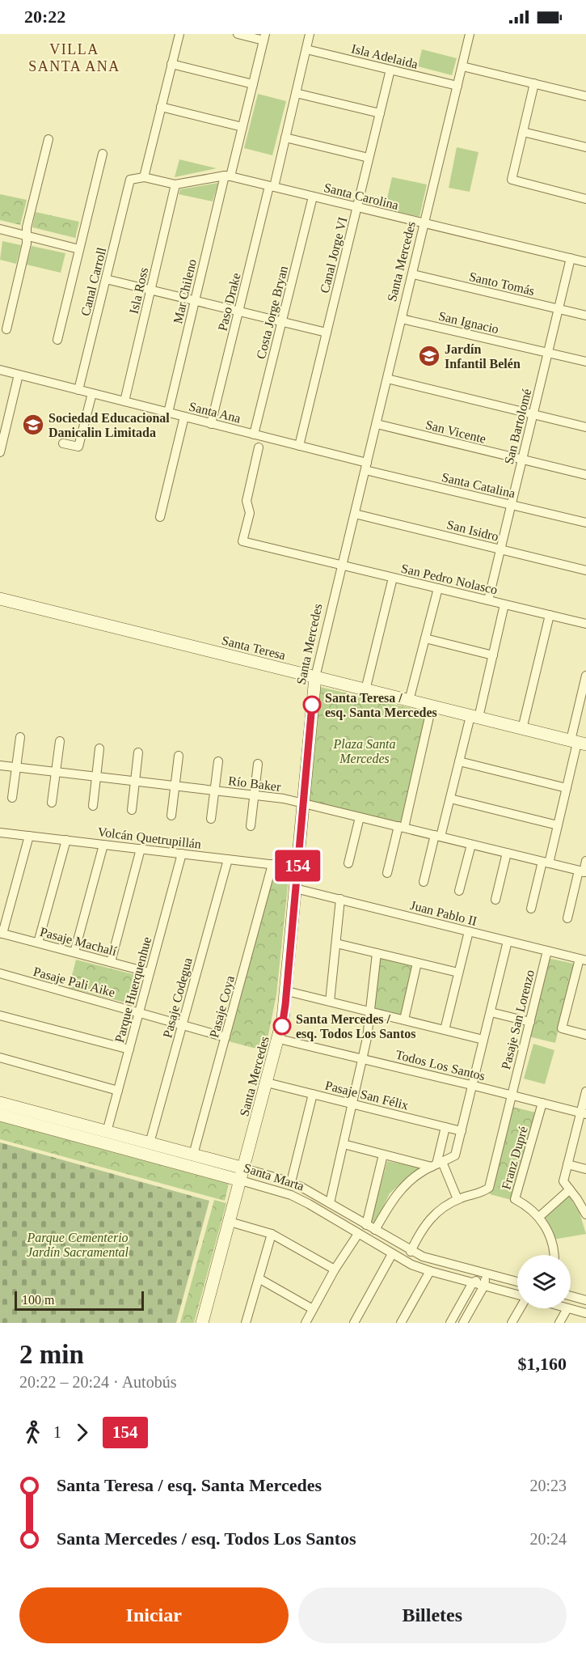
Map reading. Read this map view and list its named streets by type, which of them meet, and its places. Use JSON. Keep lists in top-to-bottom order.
{
  "streets": {
    "street": [
      "Isla Adelaida",
      "Santa Carolina",
      "Canal Jorge VI",
      "Santa Mercedes",
      "Canal Carroll",
      "Santo Tomás",
      "Isla Ross",
      "Mar Chileno",
      "Paso Drake",
      "Costa Jorge Bryan",
      "San Ignacio",
      "Santa Ana",
      "San Bartolomé",
      "San Vicente",
      "Santa Catalina",
      "San Isidro",
      "San Pedro Nolasco",
      "Santa Teresa",
      "Río Baker",
      "Volcán Quetrupillán",
      "Juan Pablo II",
      "Pasaje Machalí",
      "Pasaje Pali Aike",
      "Parque Huerquenhue",
      "Pasaje Codegua",
      "Pasaje Coya",
      "Pasaje San Lorenzo",
      "Todos Los Santos",
      "Pasaje San Félix",
      "Franz Dupré",
      "Santa Marta"
    ]
  },
  "crossings": [
    ["Isla Adelaida", "Canal Jorge VI"],
    ["Isla Adelaida", "Santa Mercedes"],
    ["Isla Adelaida", "Paso Drake"],
    ["Santa Carolina", "Canal Jorge VI"],
    ["Santa Carolina", "Santa Mercedes"],
    ["Santa Carolina", "Canal Carroll"],
    ["Santa Carolina", "Isla Ross"],
    ["Santa Carolina", "Mar Chileno"],
    ["Santa Carolina", "Paso Drake"],
    ["Santa Carolina", "Costa Jorge Bryan"],
    ["Santa Carolina", "San Bartolomé"],
    ["Canal Jorge VI", "Santa Ana"],
    ["Santa Mercedes", "Santo Tomás"],
    ["Santa Mercedes", "San Ignacio"],
    ["Santa Mercedes", "Santa Ana"],
    ["Santa Mercedes", "San Vicente"],
    ["Santa Mercedes", "Santa Catalina"],
    ["Santa Mercedes", "San Isidro"],
    ["Santa Mercedes", "San Pedro Nolasco"],
    ["Santa Mercedes", "Santa Teresa"],
    ["Santa Mercedes", "Río Baker"],
    ["Santa Mercedes", "Volcán Quetrupillán"],
    ["Santa Mercedes", "Juan Pablo II"],
    ["Santa Mercedes", "Todos Los Santos"],
    ["Santa Mercedes", "Pasaje San Félix"],
    ["Santa Mercedes", "Santa Marta"],
    ["Canal Carroll", "Santa Ana"],
    ["Santo Tomás", "San Bartolomé"],
    ["Isla Ross", "Santa Ana"],
    ["Mar Chileno", "Santa Ana"],
    ["Paso Drake", "Santa Ana"],
    ["Costa Jorge Bryan", "Santa Ana"],
    ["San Ignacio", "San Bartolomé"],
    ["Santa Ana", "Santa Catalina"],
    ["San Bartolomé", "San Vicente"],
    ["San Bartolomé", "Santa Catalina"],
    ["San Bartolomé", "San Isidro"],
    ["San Bartolomé", "San Pedro Nolasco"],
    ["Volcán Quetrupillán", "Parque Huerquenhue"],
    ["Volcán Quetrupillán", "Pasaje Codegua"],
    ["Volcán Quetrupillán", "Pasaje Coya"],
    ["Juan Pablo II", "Pasaje San Lorenzo"],
    ["Pasaje Machalí", "Parque Huerquenhue"],
    ["Pasaje Pali Aike", "Parque Huerquenhue"],
    ["Pasaje Pali Aike", "Pasaje Codegua"],
    ["Pasaje Pali Aike", "Pasaje Coya"],
    ["Parque Huerquenhue", "Santa Marta"],
    ["Pasaje Codegua", "Santa Marta"],
    ["Pasaje Coya", "Santa Marta"],
    ["Pasaje San Lorenzo", "Todos Los Santos"],
    ["Todos Los Santos", "Franz Dupré"]
  ],
  "districts": ["VILLA SANTA ANA"],
  "parks": ["Plaza Santa Mercedes", "Parque Cementerio Jardín Sacramental"],
  "places": {
    "school or university": ["Jardín Infantil Belén", "Sociedad Educacional Danicalin Limitada"],
    "other": ["Santa Teresa / esq. Santa Mercedes", "Santa Mercedes / esq. Todos Los Santos"]
  },
  "lines": ["bus line 154"],
  "scale_bar": "100 m",
  "page": {
    "status": "20:22",
    "on_map": "154",
    "scale": "100 m",
    "heading": ["2 min", "20:22 – 20:24 · Autobús", "$1,160"],
    "legs": ["1", "154"],
    "list": [
      {
        "name": "Santa Teresa / esq. Santa Mercedes",
        "value": "20:23"
      },
      {
        "name": "Santa Mercedes / esq. Todos Los Santos",
        "value": "20:24"
      }
    ],
    "buttons": ["Iniciar", "Billetes"]
  }
}
